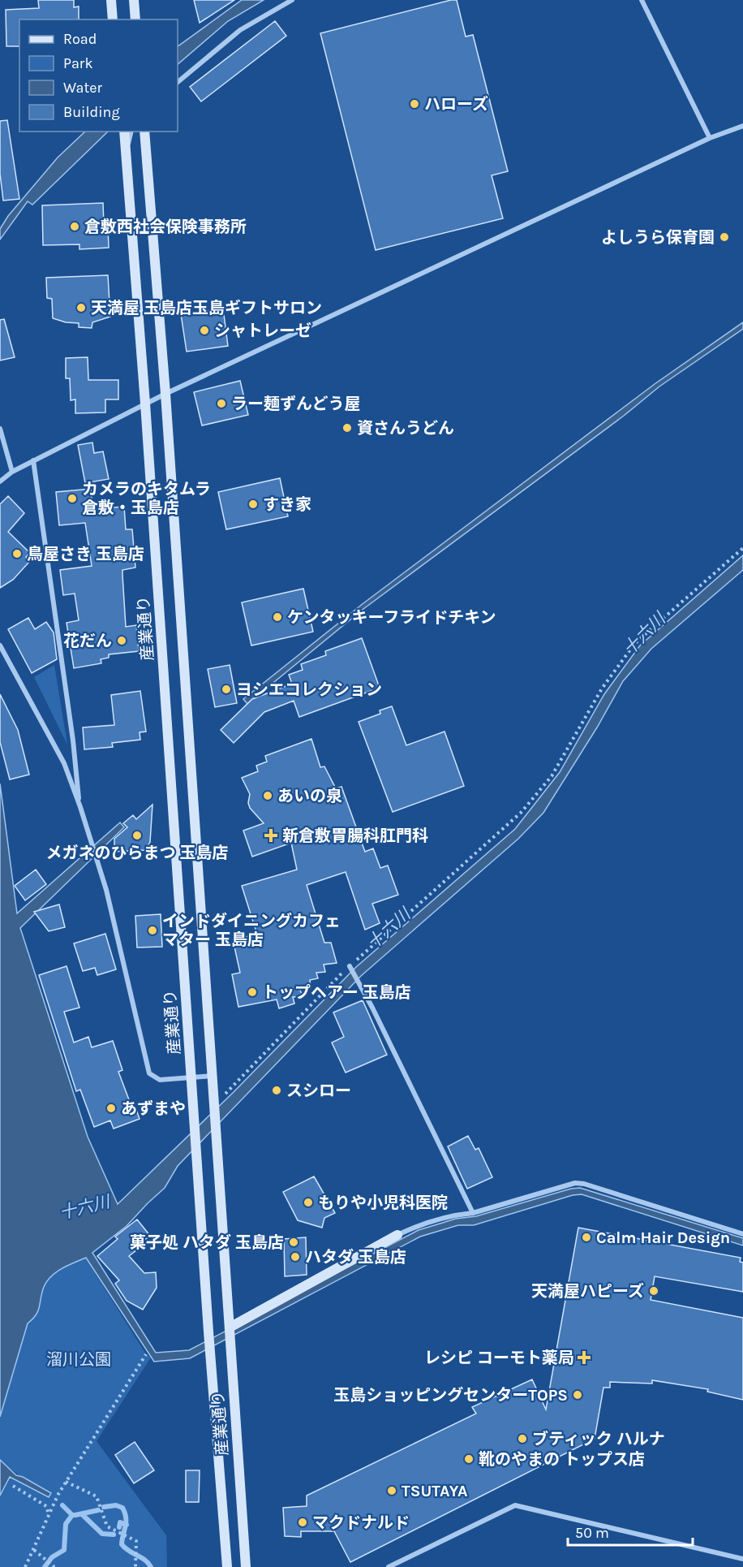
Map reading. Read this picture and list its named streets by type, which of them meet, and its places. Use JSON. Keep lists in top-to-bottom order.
{
  "streets": {
    "street": ["産業通り"]
  },
  "water": ["十六川"],
  "parks": ["溜川公園"],
  "places": {
    "other": [
      "ハローズ",
      "倉敷西社会保険事務所",
      "よしうら保育園",
      "天満屋 玉島店玉島ギフトサロン",
      "シャトレーゼ",
      "ラー麺ずんどう屋",
      "資さんうどん",
      "カメラのキタムラ 倉敷・玉島店",
      "すき家",
      "鳥屋さき 玉島店",
      "ケンタッキーフライドチキン",
      "花だん",
      "ヨシエコレクション",
      "あいの泉",
      "メガネのひらまつ 玉島店",
      "インドダイニングカフェ マター 玉島店",
      "トップヘアー 玉島店",
      "スシロー",
      "あずまや",
      "もりや小児科医院",
      "Calm Hair Design",
      "菓子処 ハタダ 玉島店",
      "ハタダ 玉島店",
      "天満屋ハピーズ",
      "玉島ショッピングセンターTOPS",
      "ブティック ハルナ",
      "靴のやまの トップス店",
      "TSUTAYA",
      "マクドナルド"
    ],
    "health": ["新倉敷胃腸科肛門科", "レシピ コーモト薬局"]
  },
  "legend": [
    "Road",
    "Park",
    "Water",
    "Building"
  ],
  "scale_bar": "50 m"
}
